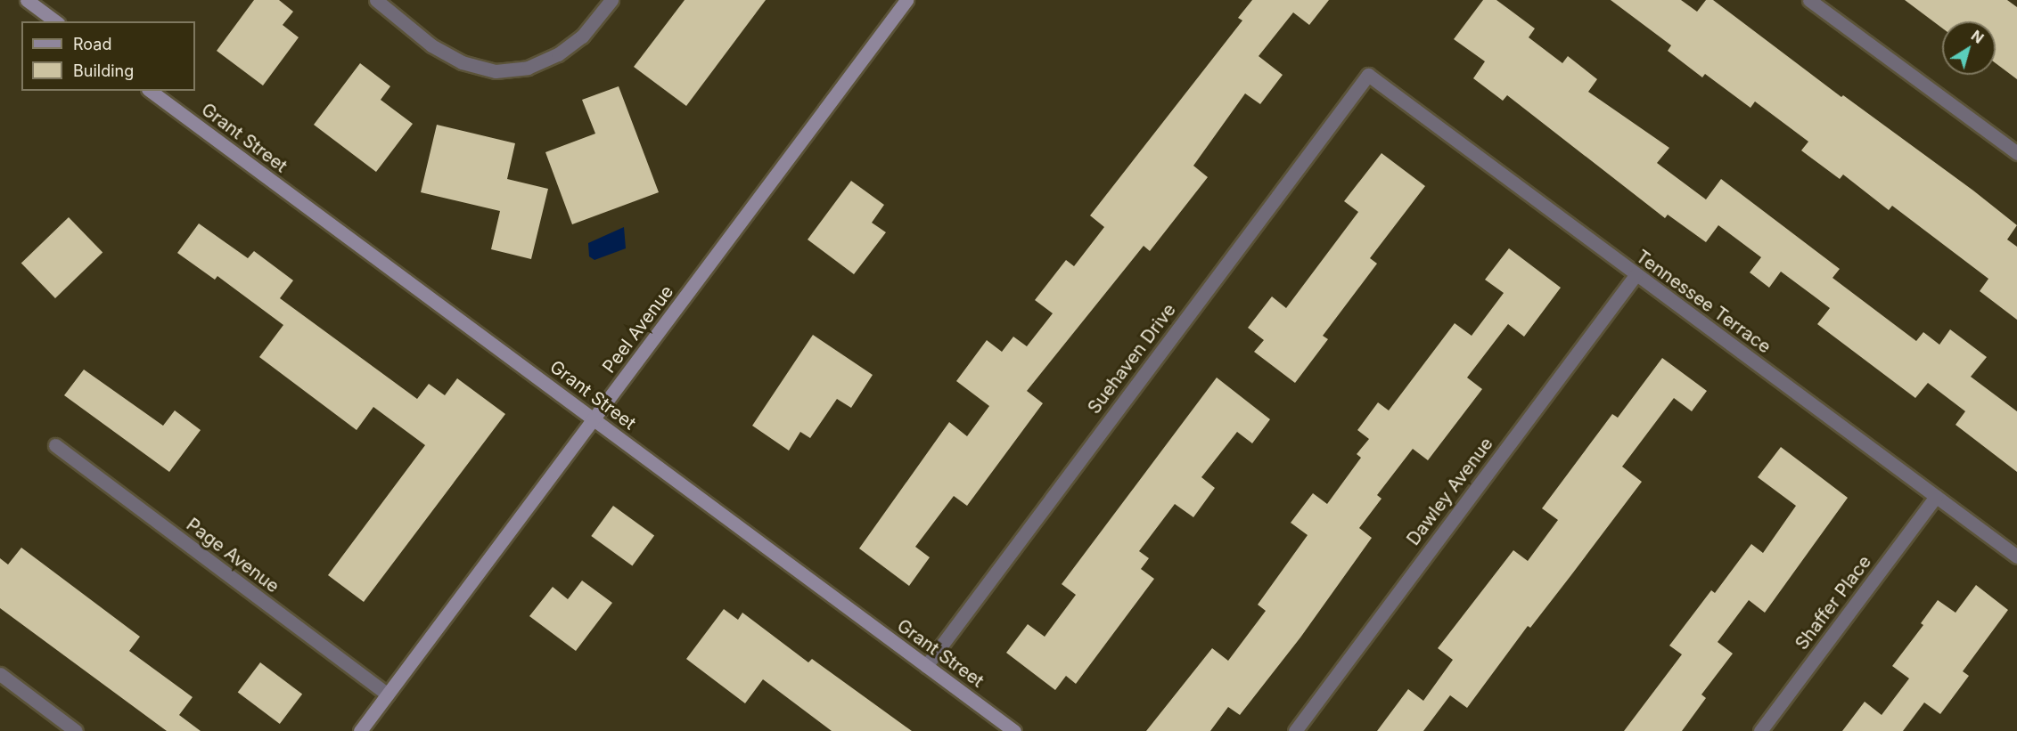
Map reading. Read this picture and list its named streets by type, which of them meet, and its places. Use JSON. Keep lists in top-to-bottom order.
{
  "streets": {
    "street": [
      "Grant Street",
      "Tennessee Terrace",
      "Peel Avenue",
      "Suehaven Drive",
      "Dawley Avenue",
      "Page Avenue",
      "Shaffer Place"
    ]
  },
  "crossings": [
    ["Grant Street", "Peel Avenue"],
    ["Grant Street", "Suehaven Drive"],
    ["Tennessee Terrace", "Suehaven Drive"],
    ["Tennessee Terrace", "Dawley Avenue"],
    ["Tennessee Terrace", "Shaffer Place"],
    ["Peel Avenue", "Page Avenue"]
  ],
  "legend": ["Road", "Building"],
  "north": "top right"
}
